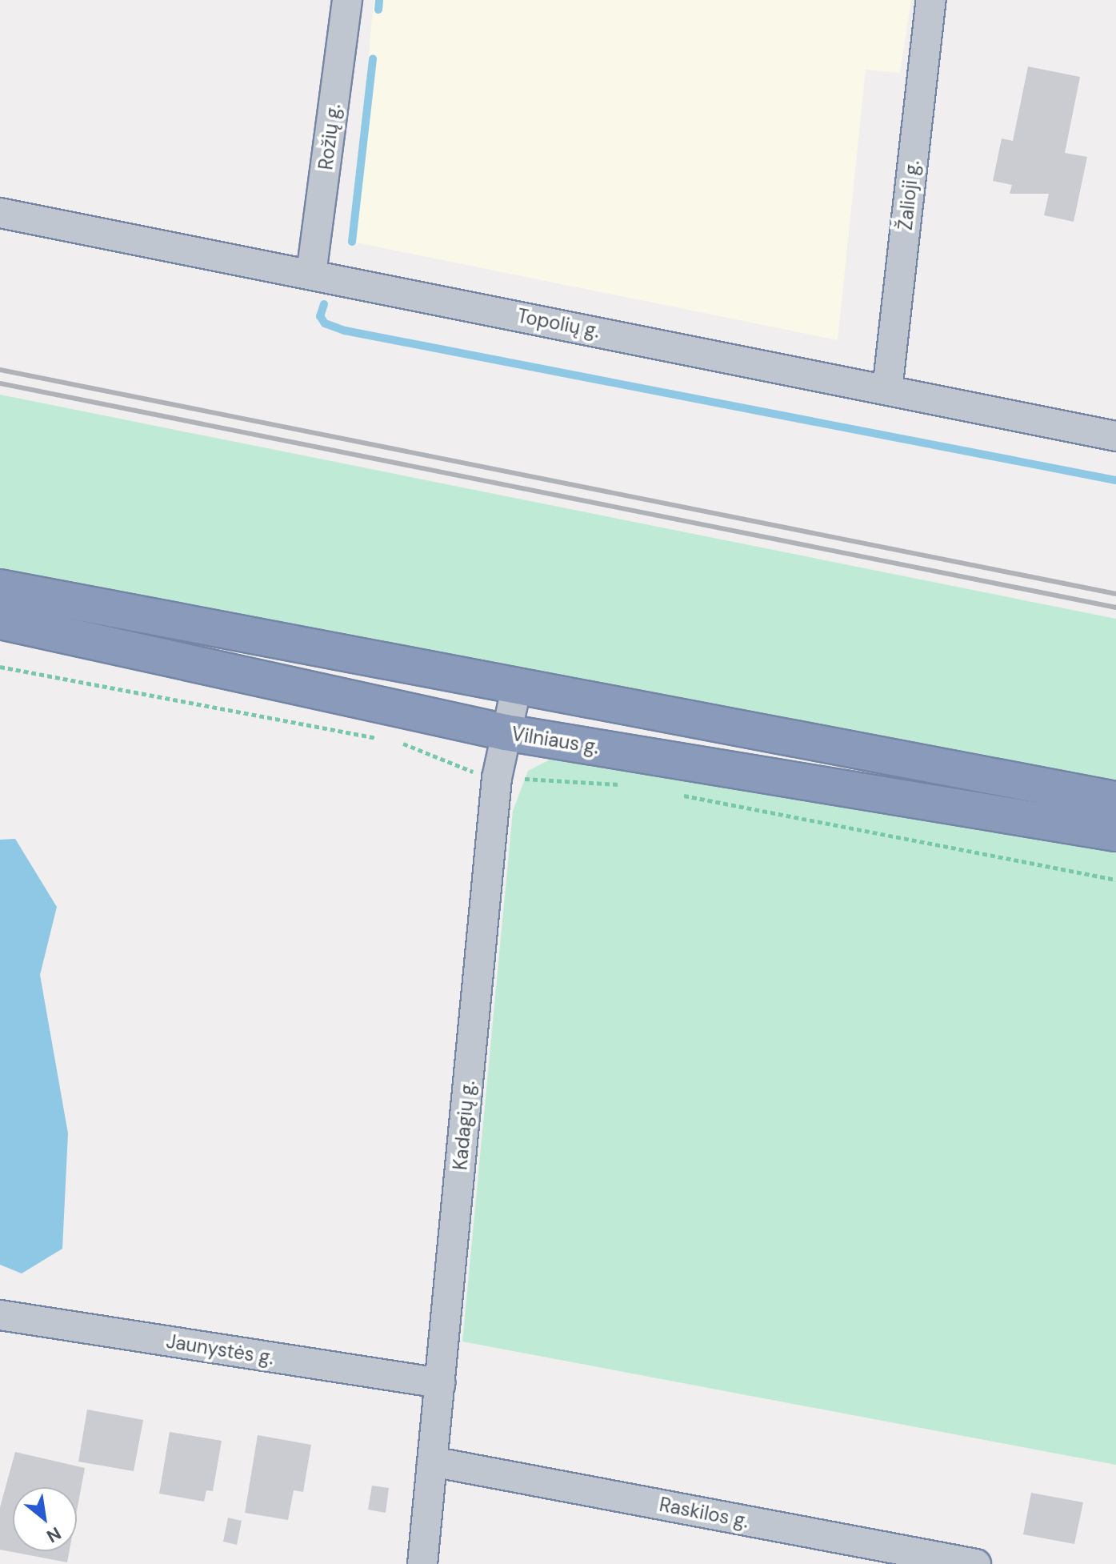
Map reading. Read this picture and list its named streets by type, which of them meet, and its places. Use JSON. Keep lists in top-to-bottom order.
{
  "streets": {
    "highway": ["Vilniaus g."],
    "street": [
      "Rožių g.",
      "Žalioji g.",
      "Topolių g.",
      "Kadagių g.",
      "Jaunystės g.",
      "Raskilos g."
    ]
  },
  "crossings": [
    ["Rožių g.", "Topolių g."],
    ["Žalioji g.", "Topolių g."],
    ["Vilniaus g.", "Kadagių g."],
    ["Kadagių g.", "Jaunystės g."],
    ["Kadagių g.", "Raskilos g."]
  ],
  "north": "bottom right"
}
